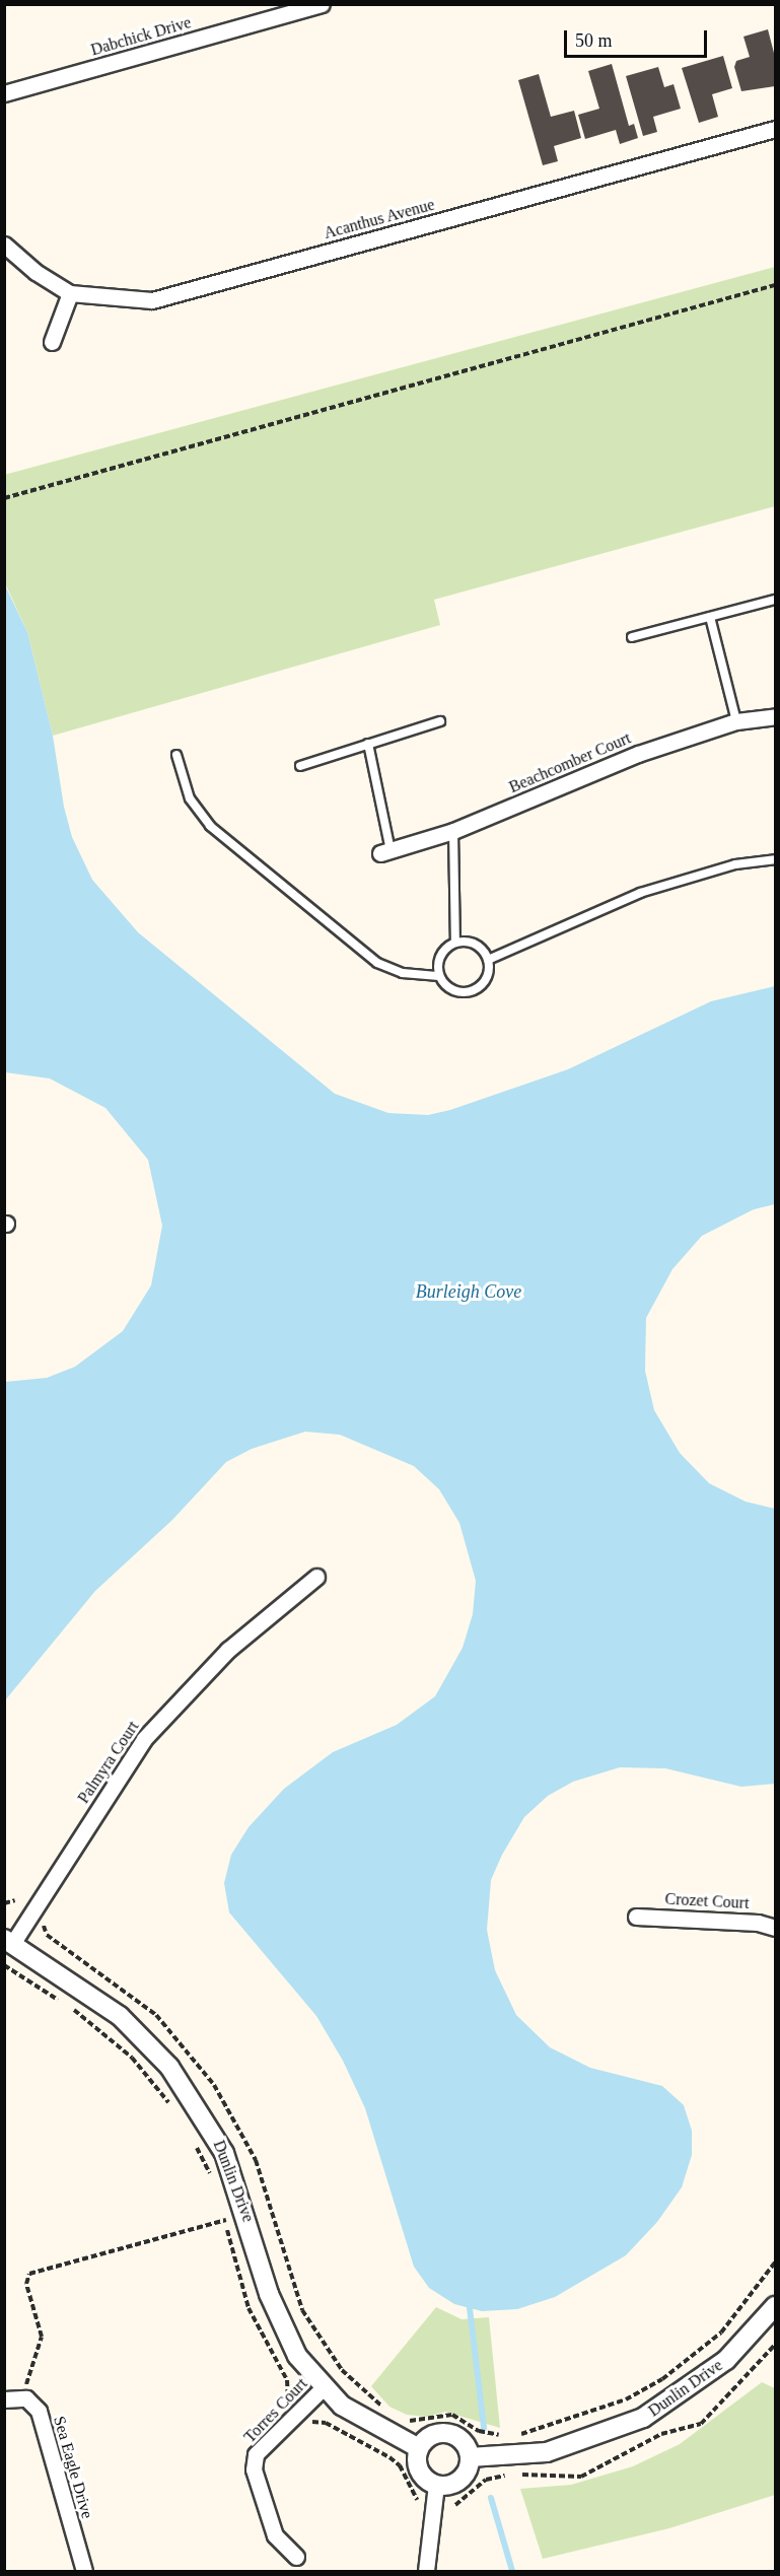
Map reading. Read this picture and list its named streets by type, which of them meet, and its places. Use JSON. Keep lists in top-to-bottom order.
{
  "streets": {
    "street": [
      "Dabchick Drive",
      "Acanthus Avenue",
      "Beachcomber Court",
      "Palmyra Court",
      "Crozet Court",
      "Dunlin Drive",
      "Torres Court",
      "Sea Eagle Drive"
    ]
  },
  "crossings": [
    ["Palmyra Court", "Dunlin Drive"],
    ["Dunlin Drive", "Torres Court"]
  ],
  "water": ["Burleigh Cove"],
  "scale_bar": "50 m"
}
